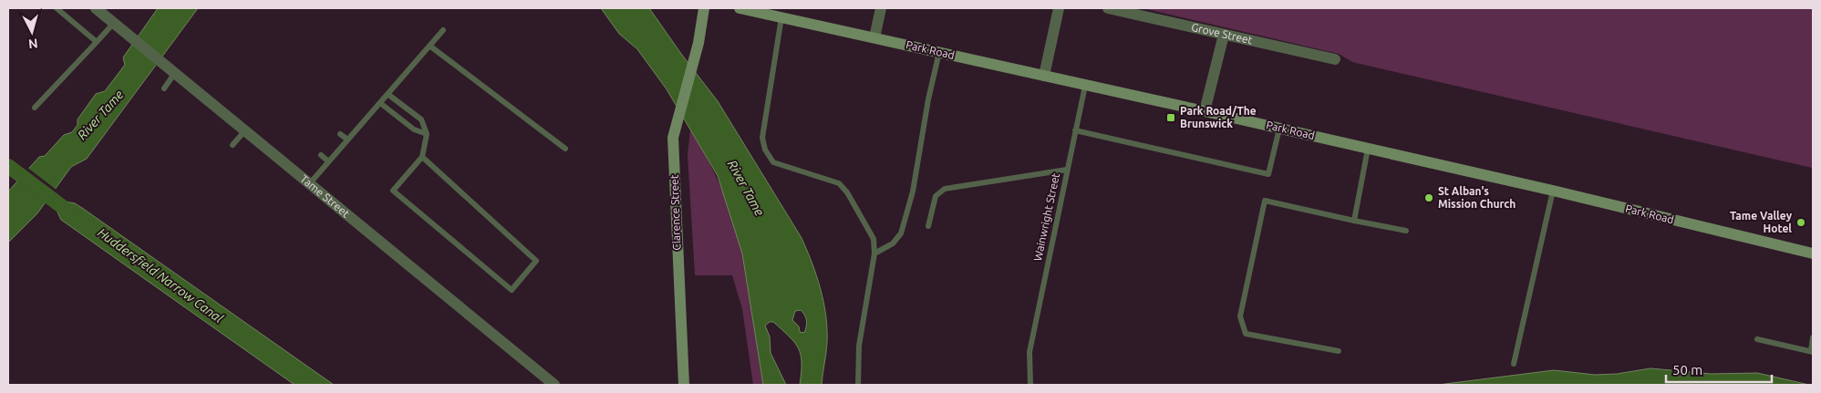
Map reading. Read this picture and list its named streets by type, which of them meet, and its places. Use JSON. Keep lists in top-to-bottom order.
{
  "streets": {
    "main road": ["Park Road", "Clarence Street"],
    "street": ["Grove Street", "Tame Street"],
    "lane": ["Wainwright Street"]
  },
  "crossings": [
    ["Park Road", "Wainwright Street"]
  ],
  "water": ["River Tame", "Huddersfield Narrow Canal"],
  "places": {
    "transit": ["Park Road/The Brunswick"],
    "other": ["St Alban's Mission Church", "Tame Valley Hotel"]
  },
  "scale_bar": "50 m",
  "north": "bottom"
}
